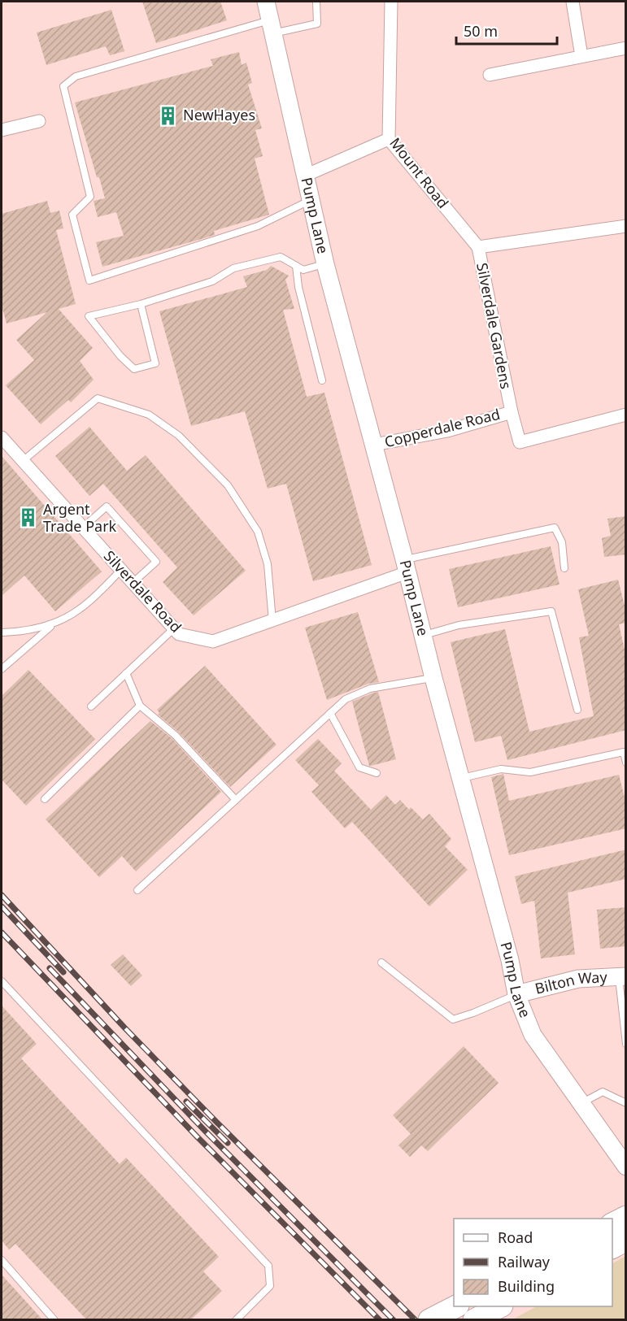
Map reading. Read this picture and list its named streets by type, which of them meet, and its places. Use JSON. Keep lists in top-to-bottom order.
{
  "streets": {
    "street": [
      "Mount Road",
      "Pump Lane",
      "Silverdale Gardens",
      "Copperdale Road",
      "Silverdale Road",
      "Bilton Way"
    ]
  },
  "crossings": [
    ["Mount Road", "Silverdale Gardens"],
    ["Pump Lane", "Copperdale Road"],
    ["Pump Lane", "Silverdale Road"],
    ["Pump Lane", "Bilton Way"],
    ["Silverdale Gardens", "Copperdale Road"]
  ],
  "places": {
    "building": ["NewHayes", "Argent Trade Park"]
  },
  "legend": ["Road", "Railway", "Building"],
  "scale_bar": "50 m"
}
